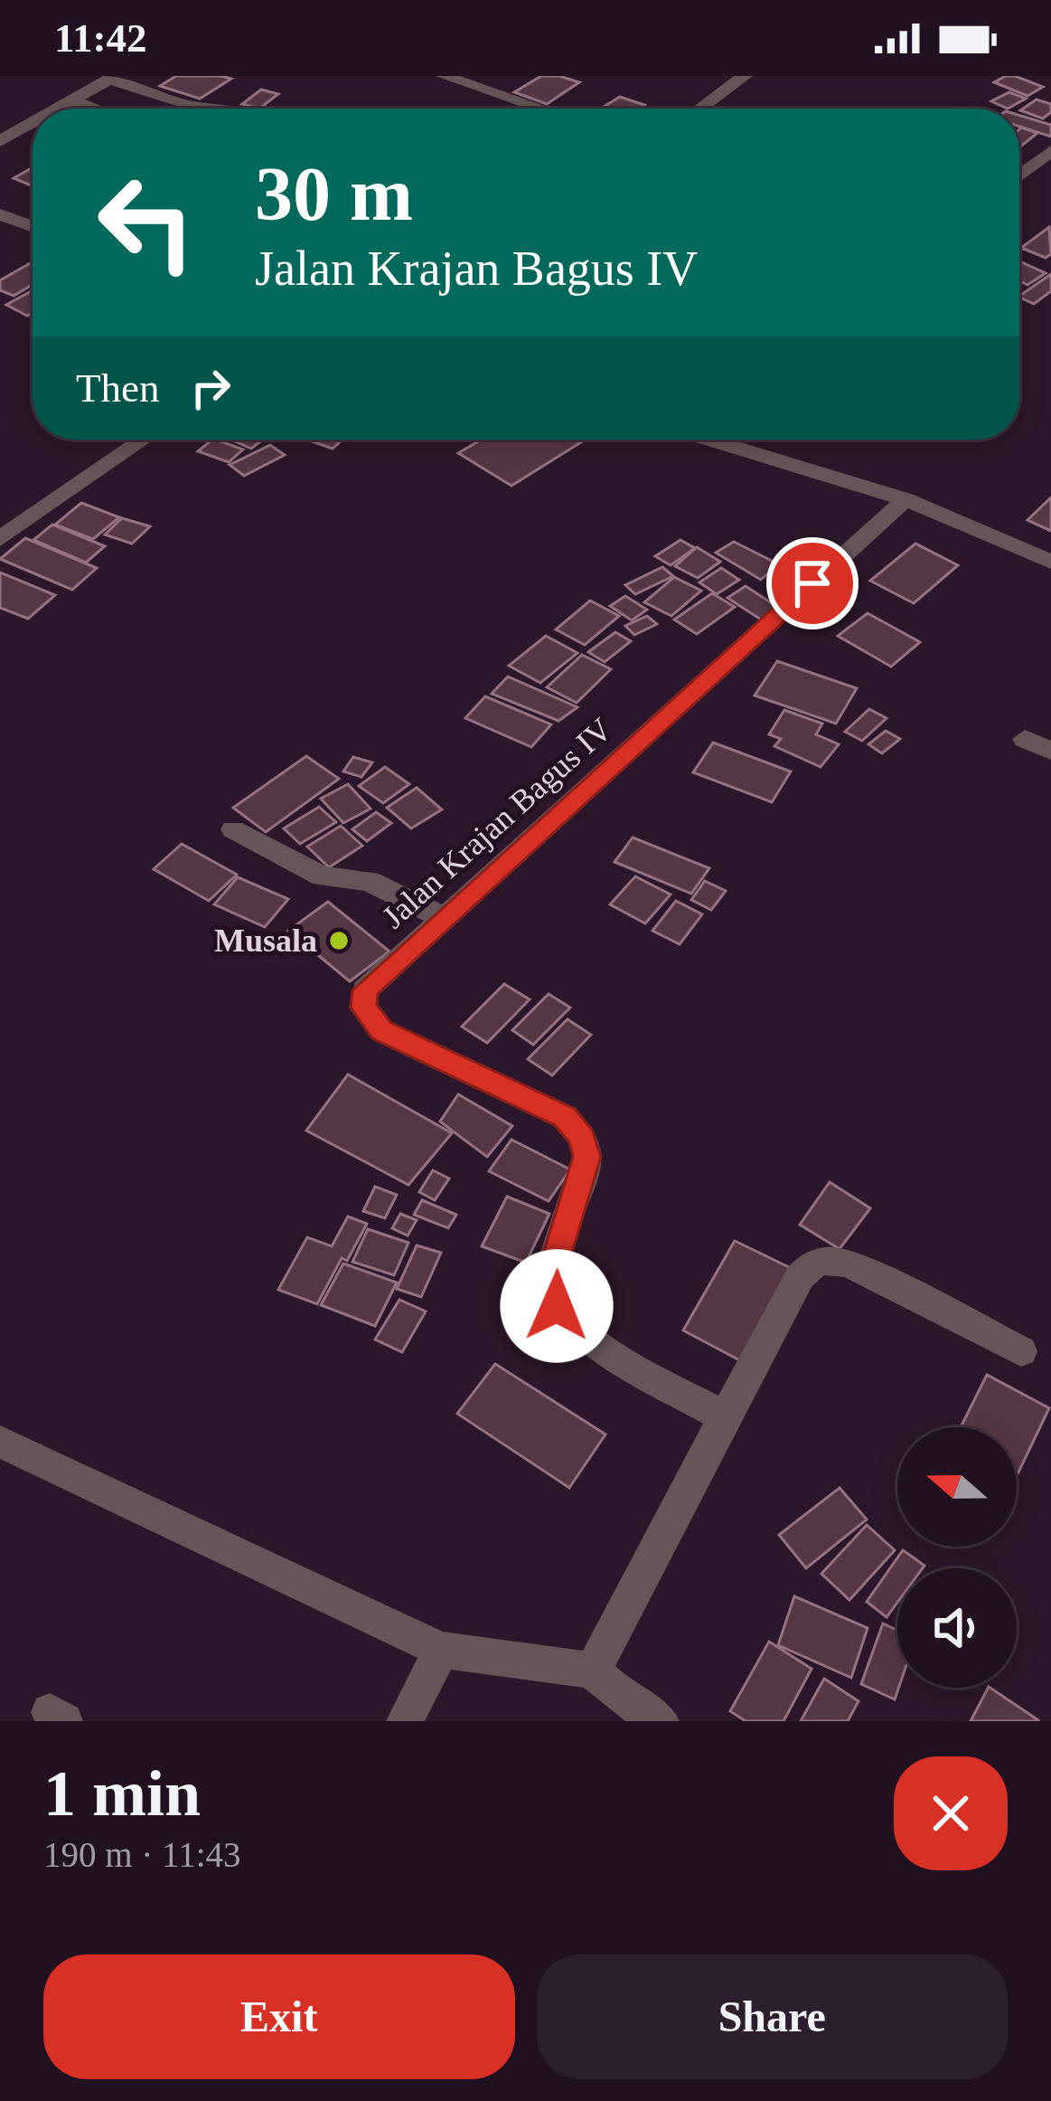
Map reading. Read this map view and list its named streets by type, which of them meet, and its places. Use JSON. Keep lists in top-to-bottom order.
{
  "streets": {
    "street": ["Jalan Krajan Bagus IV"]
  },
  "places": ["Musala"],
  "north": "left",
  "page": {
    "status": "11:42",
    "turn": ["30 m", "Jalan Krajan Bagus IV"],
    "then": "Then",
    "heading": ["1 min", "190 m · 11:43"],
    "buttons": ["Exit", "Share"]
  }
}
